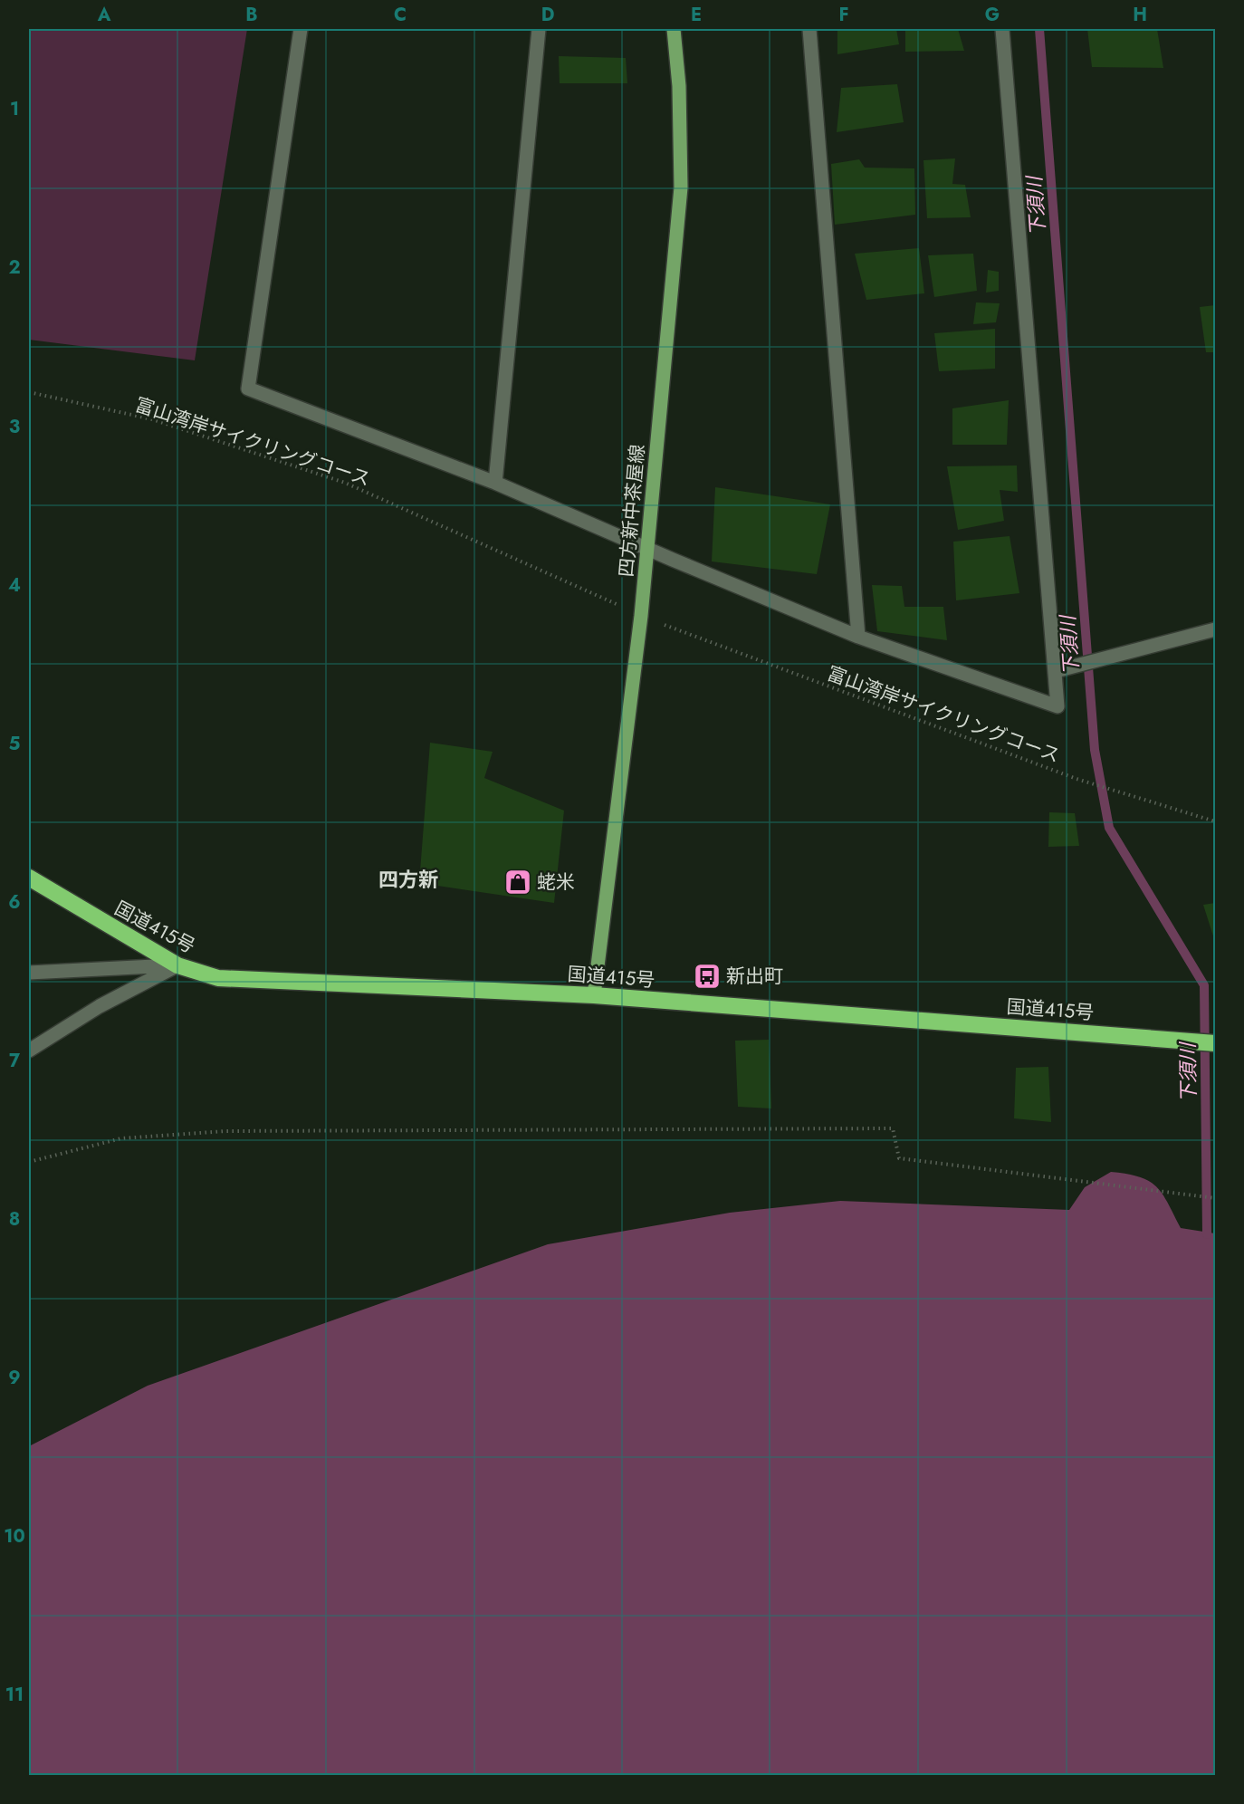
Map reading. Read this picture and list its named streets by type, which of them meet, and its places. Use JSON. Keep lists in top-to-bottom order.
{
  "streets": {
    "highway": ["国道415号"],
    "main road": ["四方新中茶屋線"],
    "path": ["富山湾岸サイクリングコース"]
  },
  "crossings": [
    ["四方新中茶屋線", "国道415号"]
  ],
  "districts": ["四方新"],
  "water": ["下須川"],
  "places": {
    "shop": ["蛯米"],
    "bus stop": ["新出町"]
  },
  "grid": {
    "columns": [
      "A",
      "B",
      "C",
      "D",
      "E",
      "F",
      "G",
      "H"
    ],
    "rows": [
      "1",
      "2",
      "3",
      "4",
      "5",
      "6",
      "7",
      "8",
      "9",
      "10",
      "11"
    ]
  }
}
